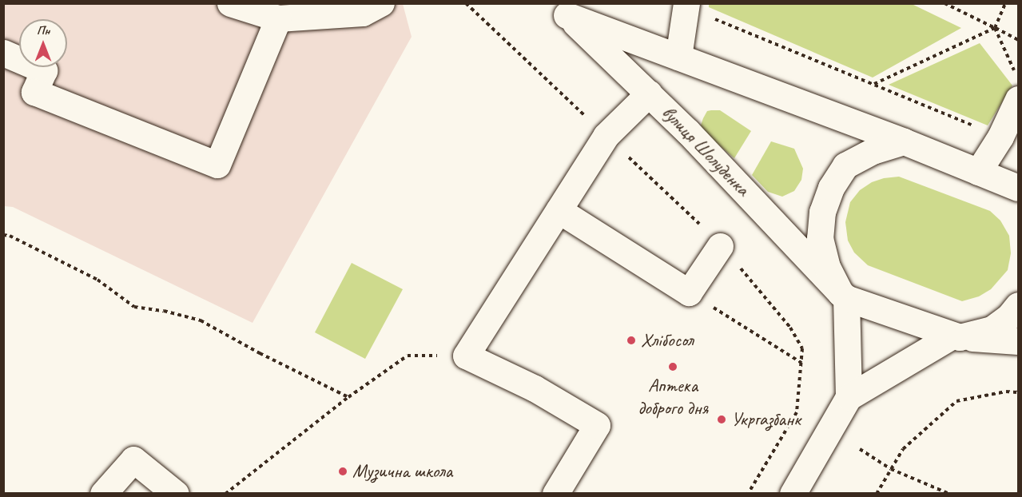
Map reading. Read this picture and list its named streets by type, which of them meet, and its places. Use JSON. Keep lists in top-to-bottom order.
{
  "streets": {
    "main road": ["вулиця Шолуденка"]
  },
  "places": [
    "Хлібосол",
    "Аптека доброго дня",
    "Укргазбанк",
    "Музична школа"
  ],
  "north": "top"
}
